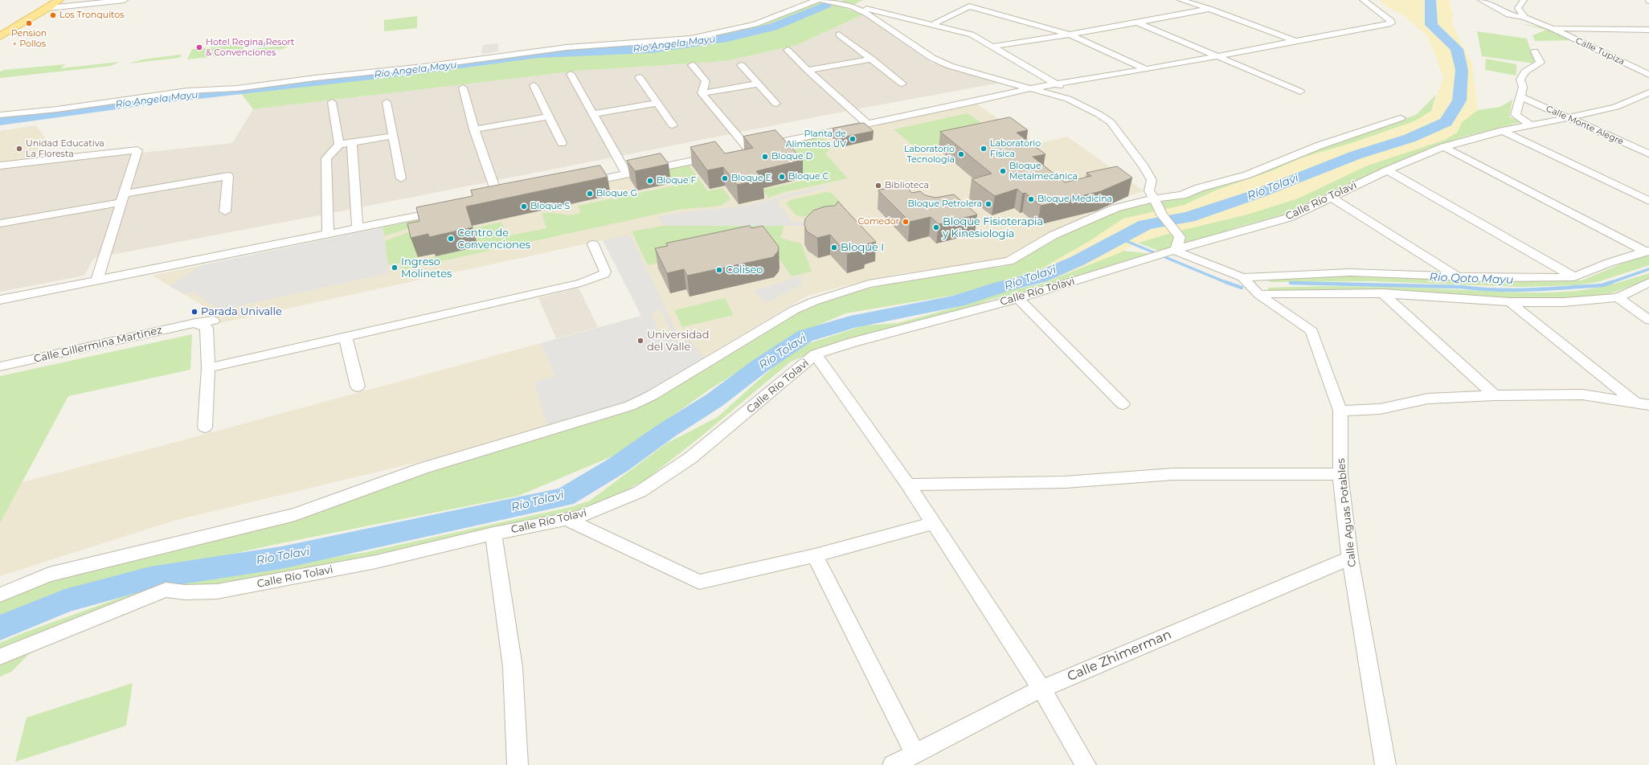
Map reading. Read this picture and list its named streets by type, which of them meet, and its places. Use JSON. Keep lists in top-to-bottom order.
{
  "streets": {
    "street": [
      "Calle Tupiza",
      "Calle Monte Alegre",
      "Calle Río Tolavi",
      "Calle Gillermina Martinez",
      "Calle Aguas Potables",
      "Calle Zhimerman"
    ]
  },
  "crossings": [
    ["Calle Monte Alegre", "Calle Río Tolavi"],
    ["Calle Aguas Potables", "Calle Zhimerman"]
  ],
  "water": ["Río Angela Mayu", "Río Tolavi", "Rio Qoto Mayu"],
  "places": [
    "Los Tronquitos",
    "Pension + Pollos",
    "Hotel Regina Resort & Convenciones",
    "Planta de Alimentos UV",
    "Unidad Educativa La Floresta",
    "Laboratorio Física",
    "Laboratorio Tecnología",
    "Bloque D",
    "Bloque Metalmecánica",
    "Bloque C",
    "Bloque E",
    "Bloque F",
    "Biblioteca",
    "Bloque G",
    "Bloque Medicina",
    "Bloque Petrolera",
    "Bloque S",
    "Comedor",
    "Bloque Fisioterapia y Kinesiología",
    "Centro de Convenciones",
    "Bloque I",
    "Ingreso Molinetes",
    "Coliseo",
    "Parada Univalle",
    "Universidad del Valle"
  ]
}
